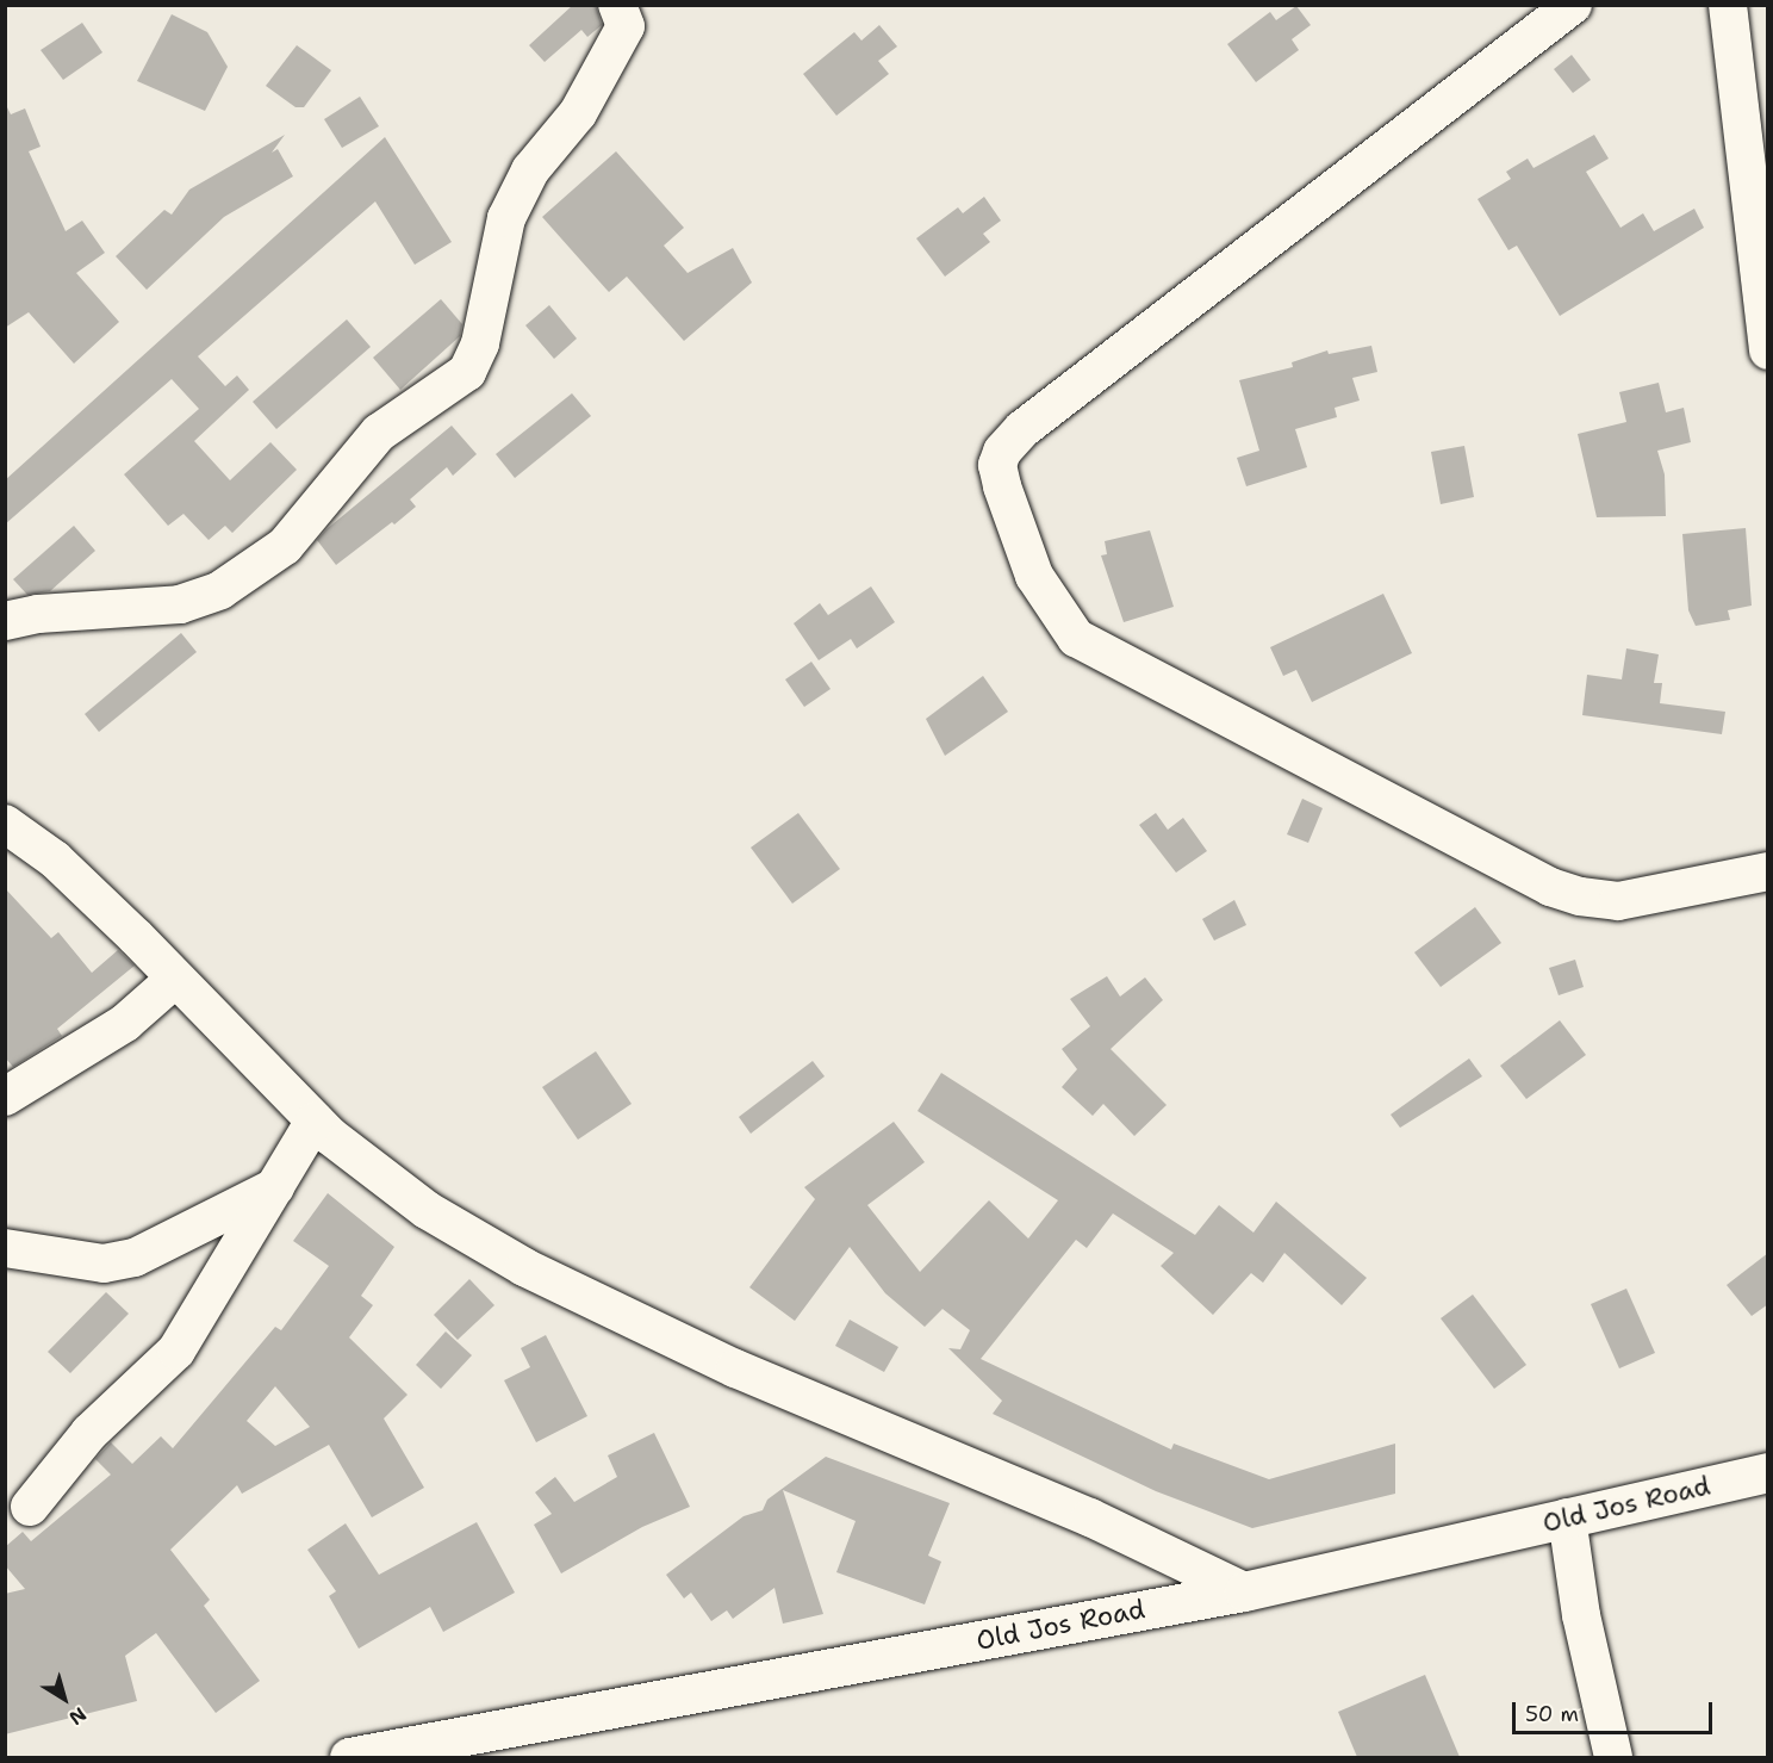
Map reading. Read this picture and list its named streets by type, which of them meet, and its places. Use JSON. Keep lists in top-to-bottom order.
{
  "streets": {
    "main road": ["Old Jos Road"]
  },
  "scale_bar": "50 m",
  "north": "bottom right"
}
